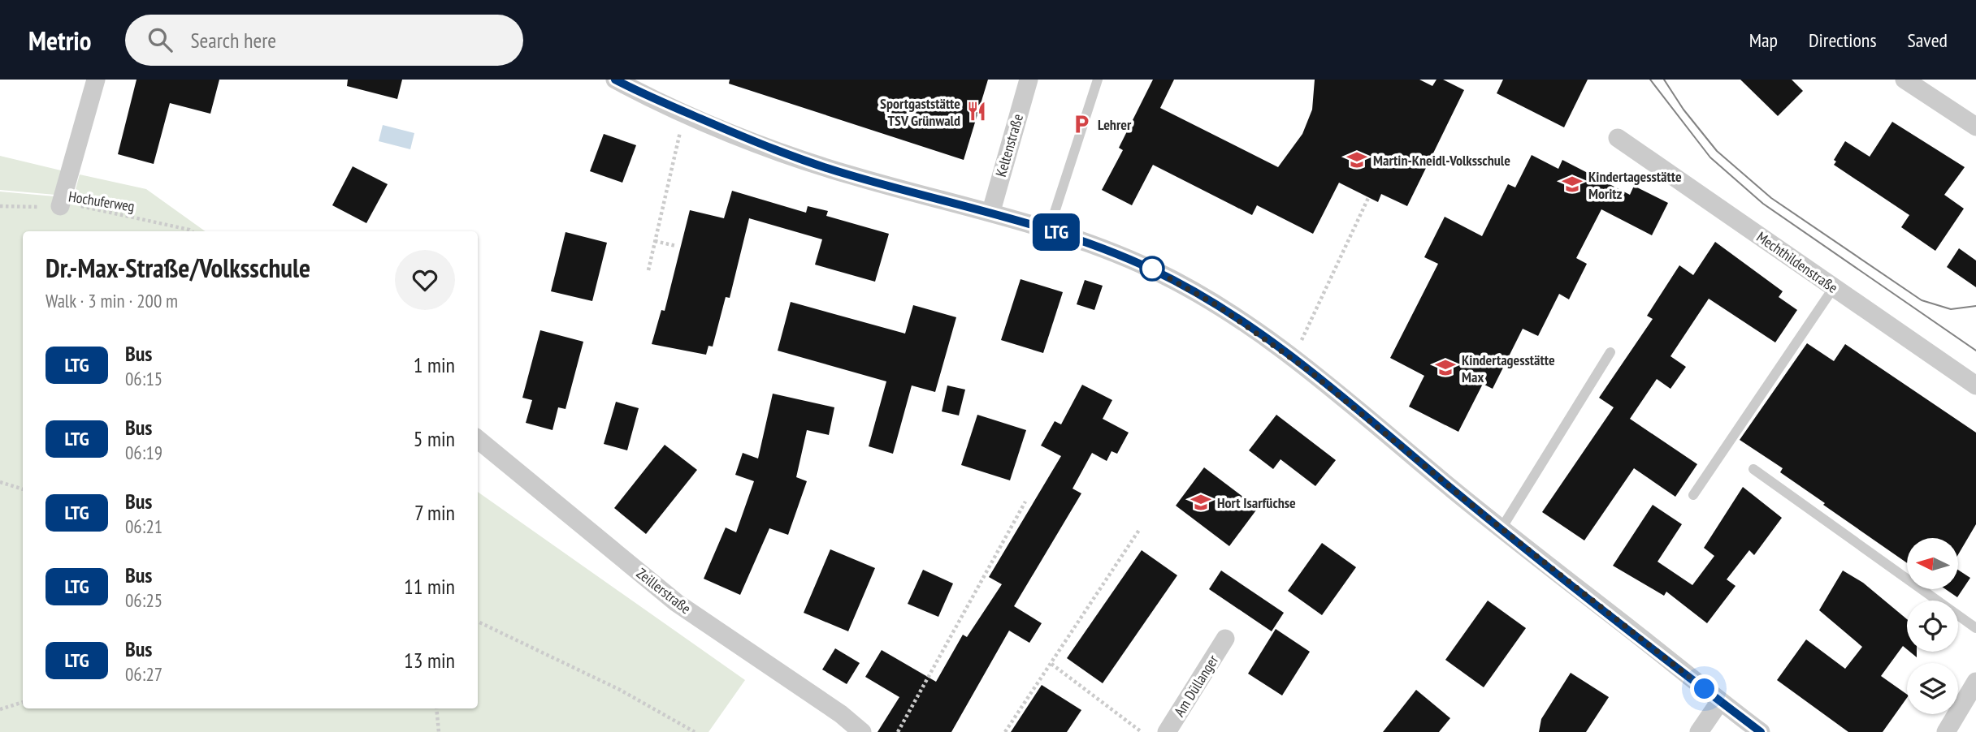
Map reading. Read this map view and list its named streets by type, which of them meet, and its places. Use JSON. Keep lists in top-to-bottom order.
{
  "streets": {
    "street": [
      "Keltenstraße",
      "Mechthildenstraße",
      "Zeillerstraße",
      "Am Düllanger"
    ],
    "path": ["Hochuferweg"]
  },
  "places": {
    "restaurant": ["Sportgaststätte TSV Grünwald"],
    "parking": ["Lehrer"],
    "school or university": [
      "Martin-Kneidl-Volksschule",
      "Kindertagesstätte Moritz",
      "Kindertagesstätte Max",
      "Hort Isarfüchse"
    ]
  },
  "lines": ["bus line LTG"],
  "north": "left",
  "page": {
    "header": "Metrio",
    "search": "Search here",
    "nav": ["Map", "Directions", "Saved"],
    "on_map": "LTG",
    "heading": ["Dr.-Max-Straße/Volksschule", "Walk · 3 min · 200 m"],
    "list": [
      {
        "mark": "LTG",
        "name": "Bus",
        "note": "06:15",
        "value": "1 min"
      },
      {
        "mark": "LTG",
        "name": "Bus",
        "note": "06:19",
        "value": "5 min"
      },
      {
        "mark": "LTG",
        "name": "Bus",
        "note": "06:21",
        "value": "7 min"
      },
      {
        "mark": "LTG",
        "name": "Bus",
        "note": "06:25",
        "value": "11 min"
      },
      {
        "mark": "LTG",
        "name": "Bus",
        "note": "06:27",
        "value": "13 min"
      }
    ]
  }
}
